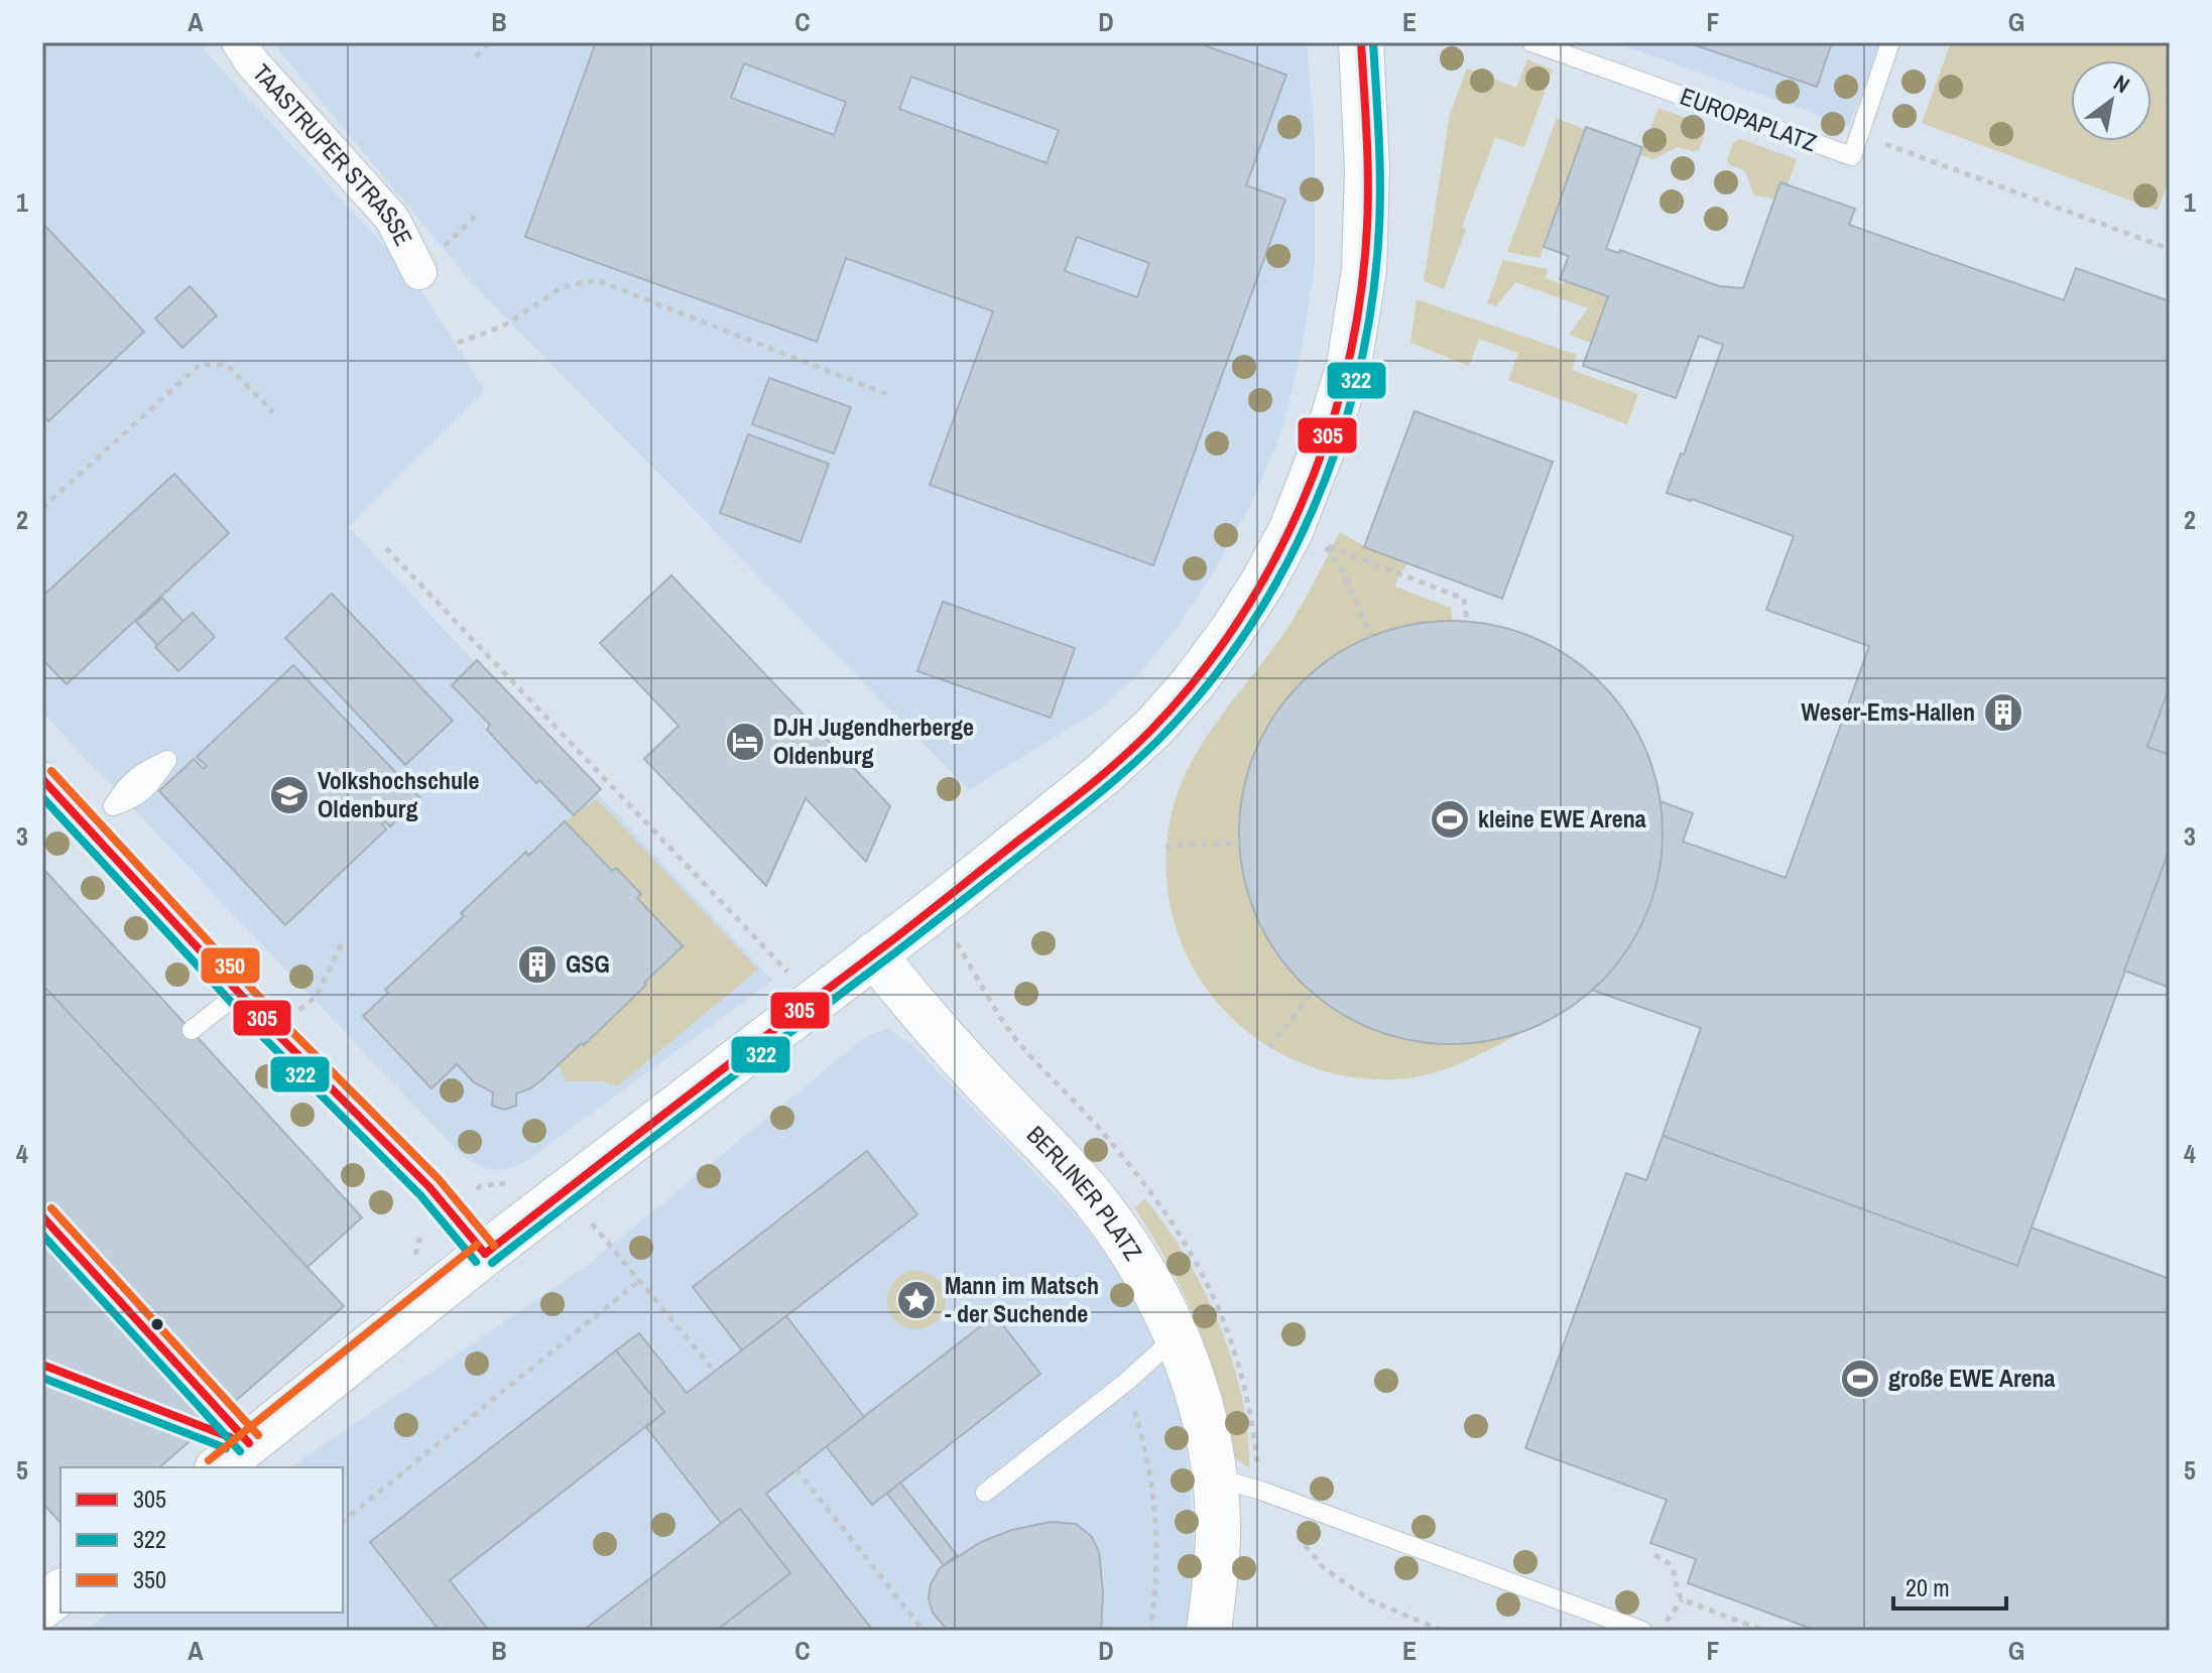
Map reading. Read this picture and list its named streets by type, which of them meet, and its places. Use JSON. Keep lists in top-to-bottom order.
{
  "streets": {
    "street": ["TAASTRUPER STRASSE", "BERLINER PLATZ"],
    "lane": ["EUROPAPLATZ"]
  },
  "places": {
    "building": ["Weser-Ems-Hallen", "GSG"],
    "hotel": ["DJH Jugendherberge Oldenburg"],
    "school or university": ["Volkshochschule Oldenburg"],
    "sports": ["kleine EWE Arena", "große EWE Arena"],
    "place": ["Mann im Matsch - der Suchende"]
  },
  "lines": ["transit line 305", "transit line 322", "transit line 350"],
  "legend": ["305", "322", "350"],
  "scale_bar": "20 m",
  "north": "top right",
  "grid": {
    "columns": [
      "A",
      "B",
      "C",
      "D",
      "E",
      "F",
      "G"
    ],
    "rows": [
      "1",
      "2",
      "3",
      "4",
      "5"
    ]
  }
}
